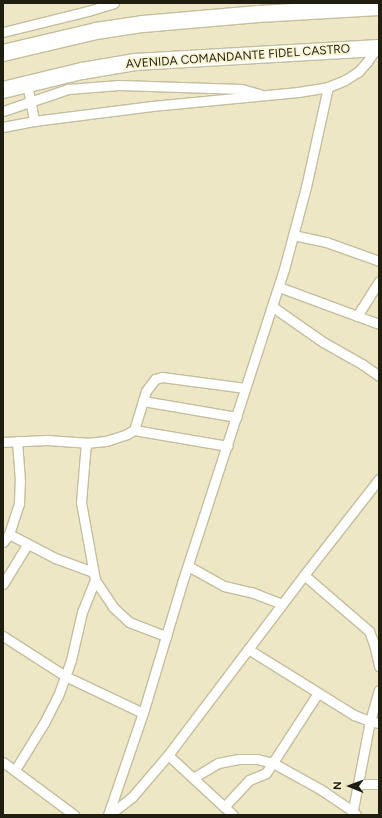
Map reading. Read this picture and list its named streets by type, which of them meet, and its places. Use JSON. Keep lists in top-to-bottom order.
{
  "streets": {
    "highway": ["AVENIDA COMANDANTE FIDEL CASTRO"]
  },
  "north": "left"
}
